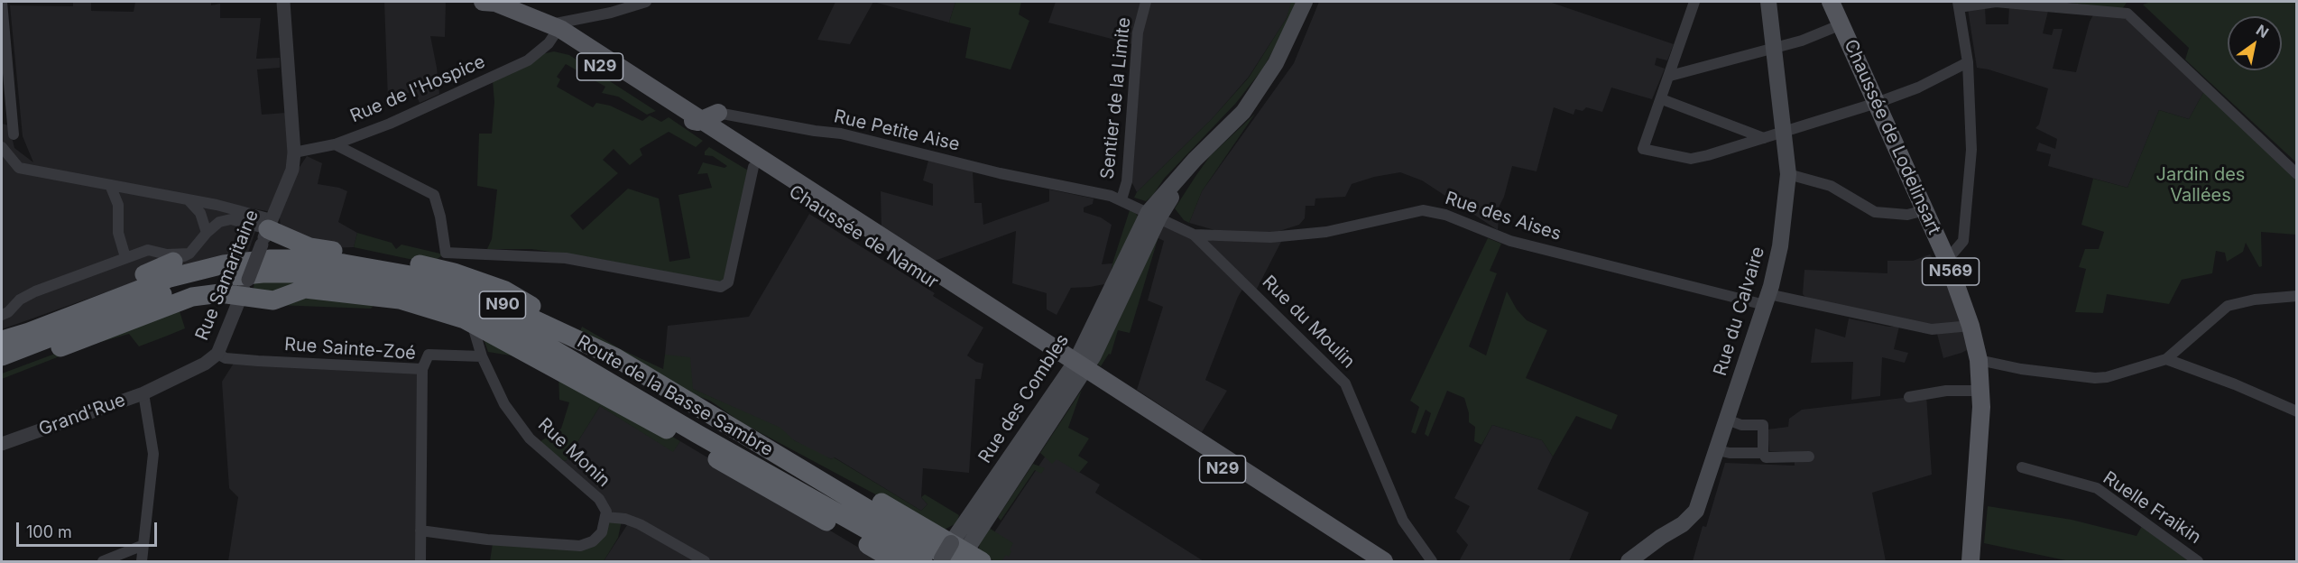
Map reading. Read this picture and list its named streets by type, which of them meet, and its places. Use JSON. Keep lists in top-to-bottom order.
{
  "streets": {
    "highway": ["N90", "Route de la Basse Sambre"],
    "main road": [
      "N29",
      "Chaussée de Lodelinsart",
      "Chaussée de Namur",
      "N569",
      "Rue du Calvaire",
      "Rue des Combles"
    ],
    "street": [
      "Rue de l'Hospice",
      "Sentier de la Limite",
      "Rue Petite Aise",
      "Rue des Aises",
      "Rue Samaritaine",
      "Rue du Moulin",
      "Rue Sainte-Zoé",
      "Grand'Rue",
      "Rue Monin",
      "Ruelle Fraikin"
    ]
  },
  "crossings": [
    ["N29", "Chaussée de Namur"],
    ["N29", "Rue des Combles"],
    ["Rue de l'Hospice", "Chaussée de Namur"],
    ["Rue de l'Hospice", "Rue Samaritaine"],
    ["Sentier de la Limite", "Rue du Moulin"],
    ["Rue Petite Aise", "Chaussée de Namur"],
    ["Rue Petite Aise", "Rue du Moulin"],
    ["Chaussée de Lodelinsart", "Rue des Aises"],
    ["Rue des Aises", "Rue du Calvaire"],
    ["Rue des Aises", "Rue du Moulin"],
    ["Chaussée de Namur", "Rue des Combles"],
    ["Rue Samaritaine", "Rue Sainte-Zoé"],
    ["Rue Samaritaine", "Grand'Rue"],
    ["Rue du Moulin", "Rue des Combles"],
    ["Rue Sainte-Zoé", "Rue Monin"],
    ["Route de la Basse Sambre", "Rue des Combles"]
  ],
  "parks": ["Jardin des Vallées"],
  "scale_bar": "100 m",
  "north": "top right"
}
